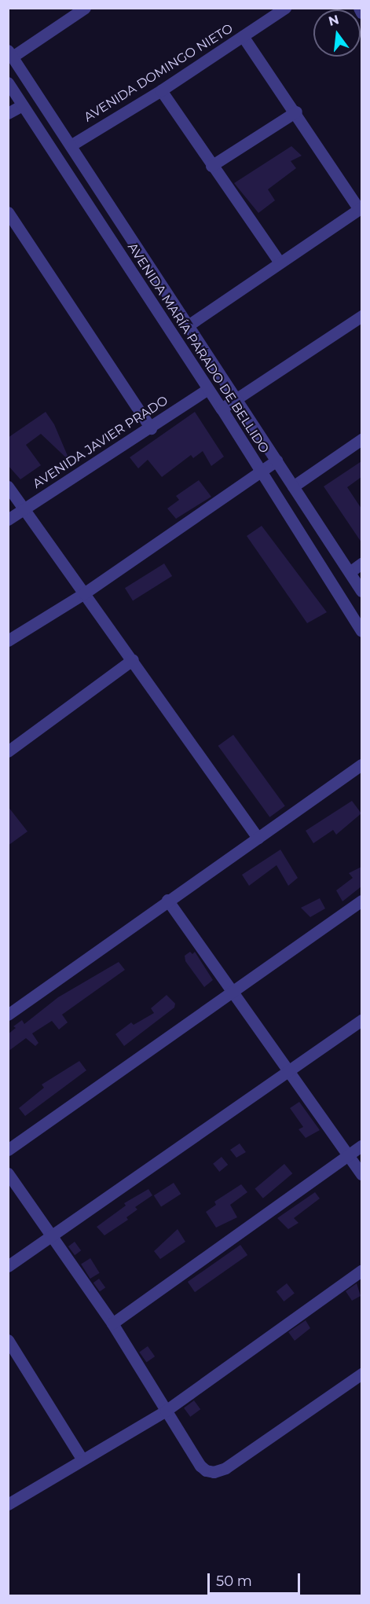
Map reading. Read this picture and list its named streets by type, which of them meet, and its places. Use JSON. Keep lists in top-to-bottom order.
{
  "streets": {
    "street": ["AVENIDA DOMINGO NIETO", "AVENIDA MARÍA PARADO DE BELLIDO", "AVENIDA JAVIER PRADO"]
  },
  "crossings": [
    ["AVENIDA DOMINGO NIETO", "AVENIDA MARÍA PARADO DE BELLIDO"],
    ["AVENIDA MARÍA PARADO DE BELLIDO", "AVENIDA JAVIER PRADO"]
  ],
  "scale_bar": "50 m",
  "north": "top"
}
